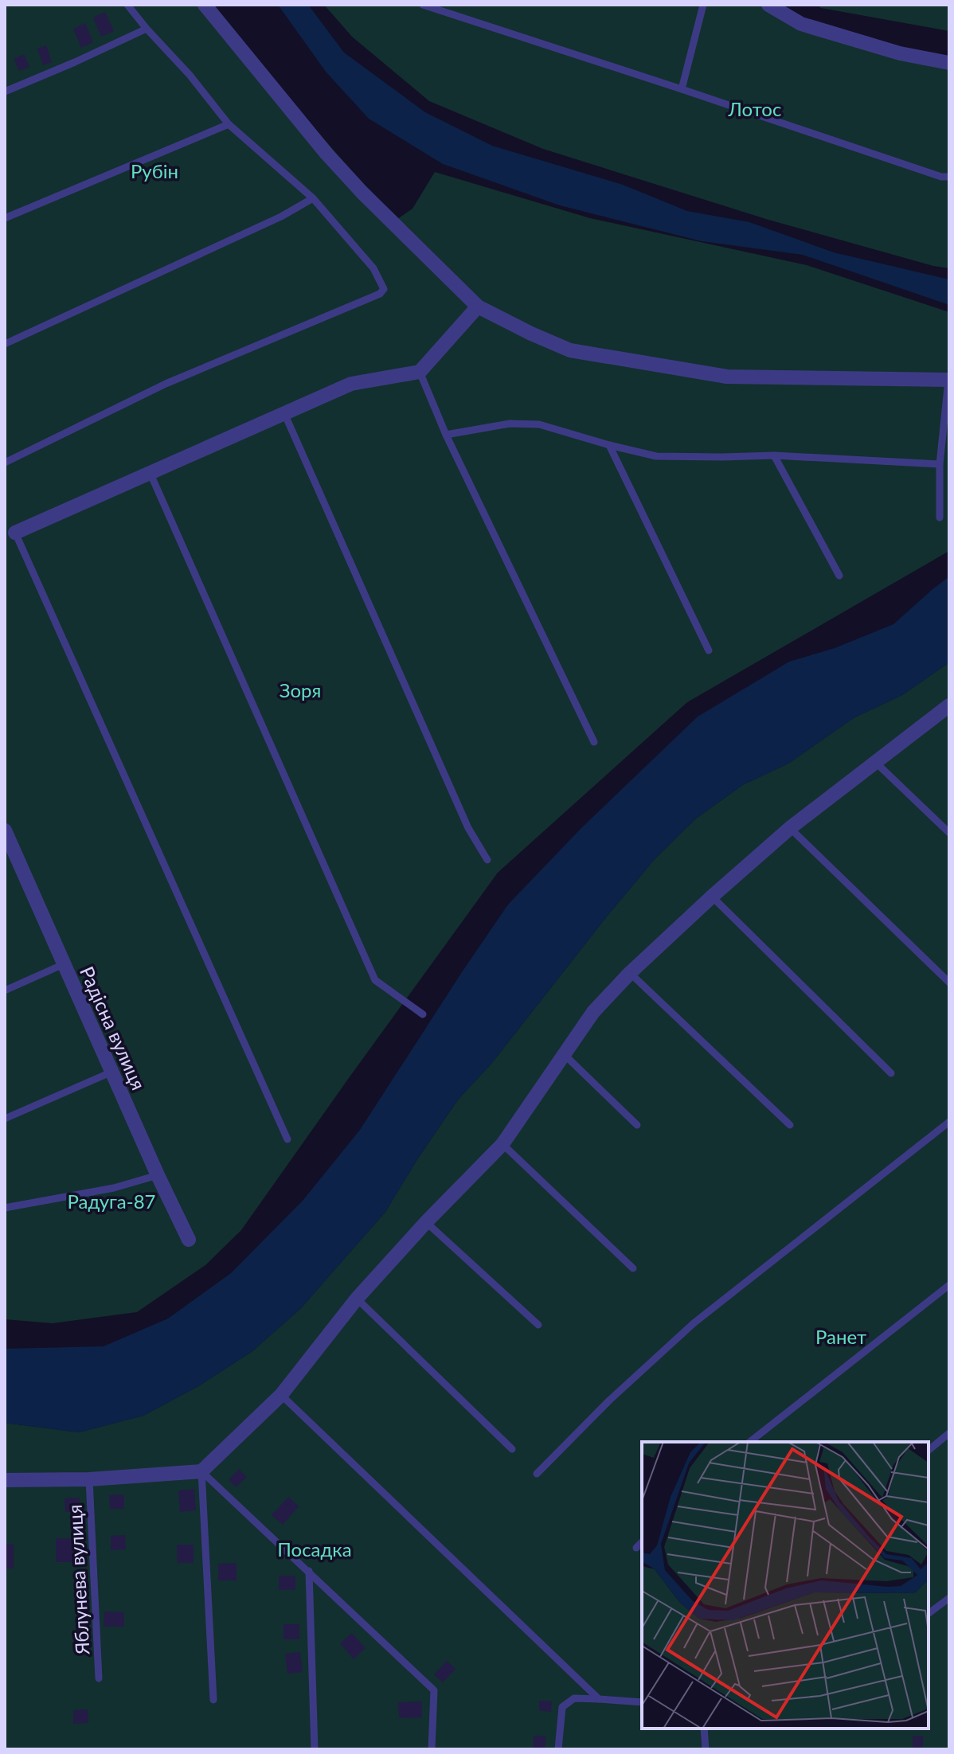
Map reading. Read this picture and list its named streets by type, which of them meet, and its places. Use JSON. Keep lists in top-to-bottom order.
{
  "streets": {
    "street": ["Радісна вулиця"],
    "lane": ["Яблунева вулиця"]
  },
  "parks": [
    "Лотос",
    "Рубін",
    "Зоря",
    "Радуга-87",
    "Ранет",
    "Посадка"
  ]
}
